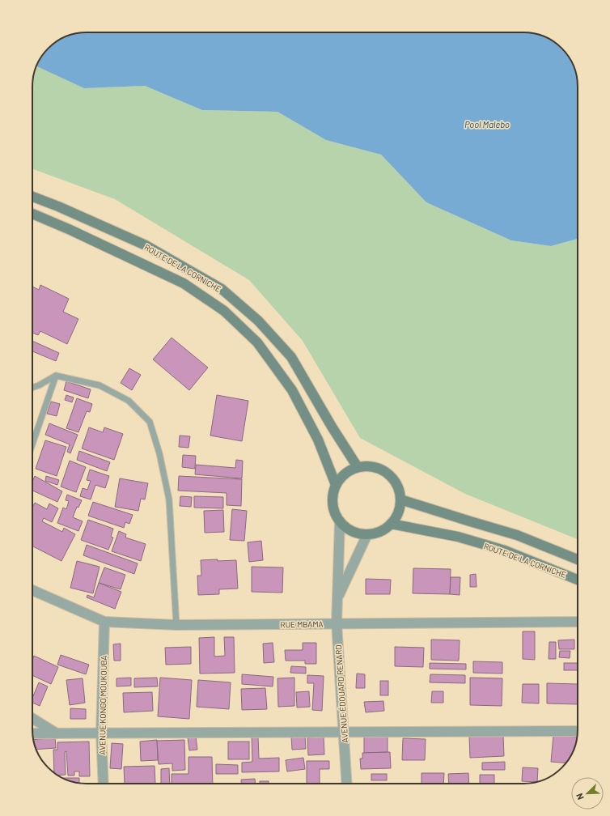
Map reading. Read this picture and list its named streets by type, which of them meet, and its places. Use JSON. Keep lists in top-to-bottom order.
{
  "streets": {
    "main road": ["ROUTE DE LA CORNICHE"],
    "street": ["RUE MBAMA", "AVENUE ÉDOUARD RENARD", "AVENUE KONGO MOUKOUBA"]
  },
  "crossings": [
    ["ROUTE DE LA CORNICHE", "AVENUE ÉDOUARD RENARD"],
    ["RUE MBAMA", "AVENUE ÉDOUARD RENARD"],
    ["RUE MBAMA", "AVENUE KONGO MOUKOUBA"]
  ],
  "water": ["Pool Malebo"],
  "north": "bottom left"
}
